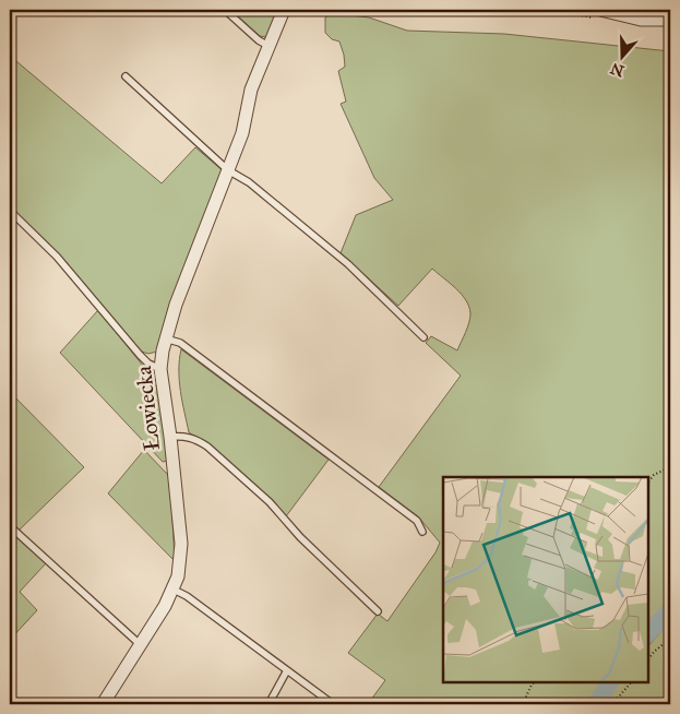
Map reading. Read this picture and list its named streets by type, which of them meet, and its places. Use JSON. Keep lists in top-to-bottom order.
{
  "streets": {
    "street": ["Łowiecka"]
  },
  "north": "bottom"
}
